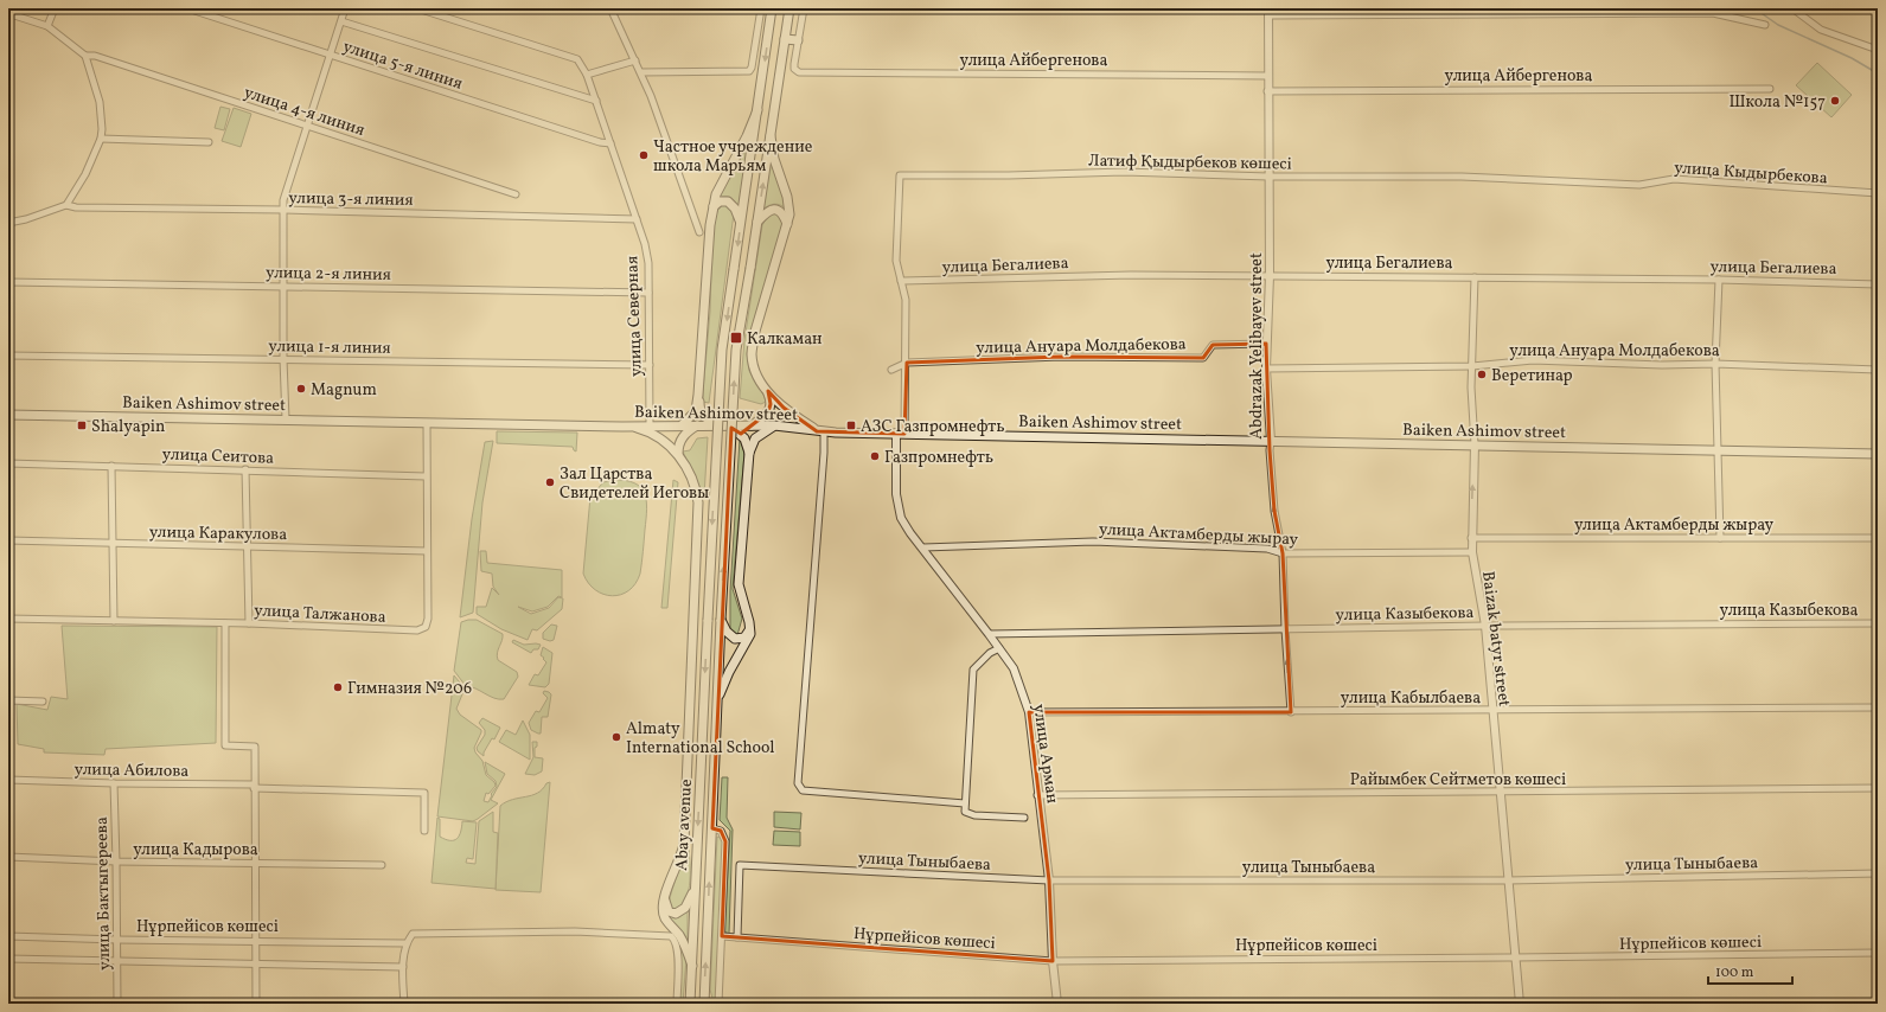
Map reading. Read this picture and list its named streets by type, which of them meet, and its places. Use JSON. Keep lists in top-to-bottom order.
{
  "streets": {
    "main road": ["Baiken Ashimov street", "Abay avenue"],
    "street": [
      "улица Айбергенова",
      "улица 5-я линия",
      "улица 4-я линия",
      "Латиф Қыдырбеков көшесі",
      "улица Кыдырбекова",
      "улица 3-я линия",
      "улица Бегалиева",
      "улица 2-я линия",
      "улица Северная",
      "улица Ануара Молдабекова",
      "улица 1-я линия",
      "Abdrazak Yelibayev street",
      "улица Сеитова",
      "улица Актамберды жырау",
      "улица Каракулова",
      "улица Казыбекова",
      "улица Талжанова",
      "Baizak batyr street",
      "улица Кабылбаева",
      "улица Арман",
      "улица Абилова",
      "Райымбек Сейтметов көшесі",
      "улица Кадырова",
      "улица Тыныбаева",
      "улица Бактыгереева",
      "Нұрпейісов көшесі"
    ]
  },
  "crossings": [
    ["улица Айбергенова", "Abdrazak Yelibayev street"],
    ["улица 5-я линия", "улица Северная"],
    ["Латиф Қыдырбеков көшесі", "улица Кыдырбекова"],
    ["Латиф Қыдырбеков көшесі", "улица Бегалиева"],
    ["Латиф Қыдырбеков көшесі", "Abdrazak Yelibayev street"],
    ["улица 3-я линия", "улица Северная"],
    ["улица Бегалиева", "Abdrazak Yelibayev street"],
    ["улица Бегалиева", "Baizak batyr street"],
    ["улица 2-я линия", "улица Северная"],
    ["улица Северная", "улица 1-я линия"],
    ["улица Северная", "Baiken Ashimov street"],
    ["улица Ануара Молдабекова", "Abdrazak Yelibayev street"],
    ["улица Ануара Молдабекова", "Baizak batyr street"],
    ["Abdrazak Yelibayev street", "Baiken Ashimov street"],
    ["Abdrazak Yelibayev street", "улица Актамберды жырау"],
    ["Abdrazak Yelibayev street", "улица Казыбекова"],
    ["Abdrazak Yelibayev street", "улица Кабылбаева"],
    ["Baiken Ashimov street", "улица Талжанова"],
    ["Baiken Ashimov street", "Baizak batyr street"],
    ["Baiken Ashimov street", "улица Арман"],
    ["улица Сеитова", "улица Талжанова"],
    ["улица Актамберды жырау", "Baizak batyr street"],
    ["улица Актамберды жырау", "улица Арман"],
    ["улица Каракулова", "улица Талжанова"],
    ["улица Казыбекова", "Baizak batyr street"],
    ["улица Казыбекова", "улица Арман"],
    ["Baizak batyr street", "улица Кабылбаева"],
    ["Baizak batyr street", "Райымбек Сейтметов көшесі"],
    ["Baizak batyr street", "улица Тыныбаева"],
    ["Baizak batyr street", "Нұрпейісов көшесі"],
    ["улица Кабылбаева", "улица Арман"],
    ["улица Арман", "Райымбек Сейтметов көшесі"],
    ["улица Арман", "улица Тыныбаева"],
    ["улица Арман", "Нұрпейісов көшесі"],
    ["улица Абилова", "улица Бактыгереева"],
    ["улица Кадырова", "улица Бактыгереева"],
    ["улица Тыныбаева", "Нұрпейісов көшесі"],
    ["улица Бактыгереева", "Нұрпейісов көшесі"]
  ],
  "places": {
    "other": [
      "Школа №157",
      "Частное учреждение школа Марьям",
      "Веретинар",
      "Magnum",
      "Газпромнефть",
      "Зал Царства Свидетелей Иеговы",
      "Гимназия №206",
      "Almaty International School"
    ],
    "transit": ["Калкаман", "Shalyapin", "АЗС Газпромнефть"]
  },
  "scale_bar": "100 m"
}
